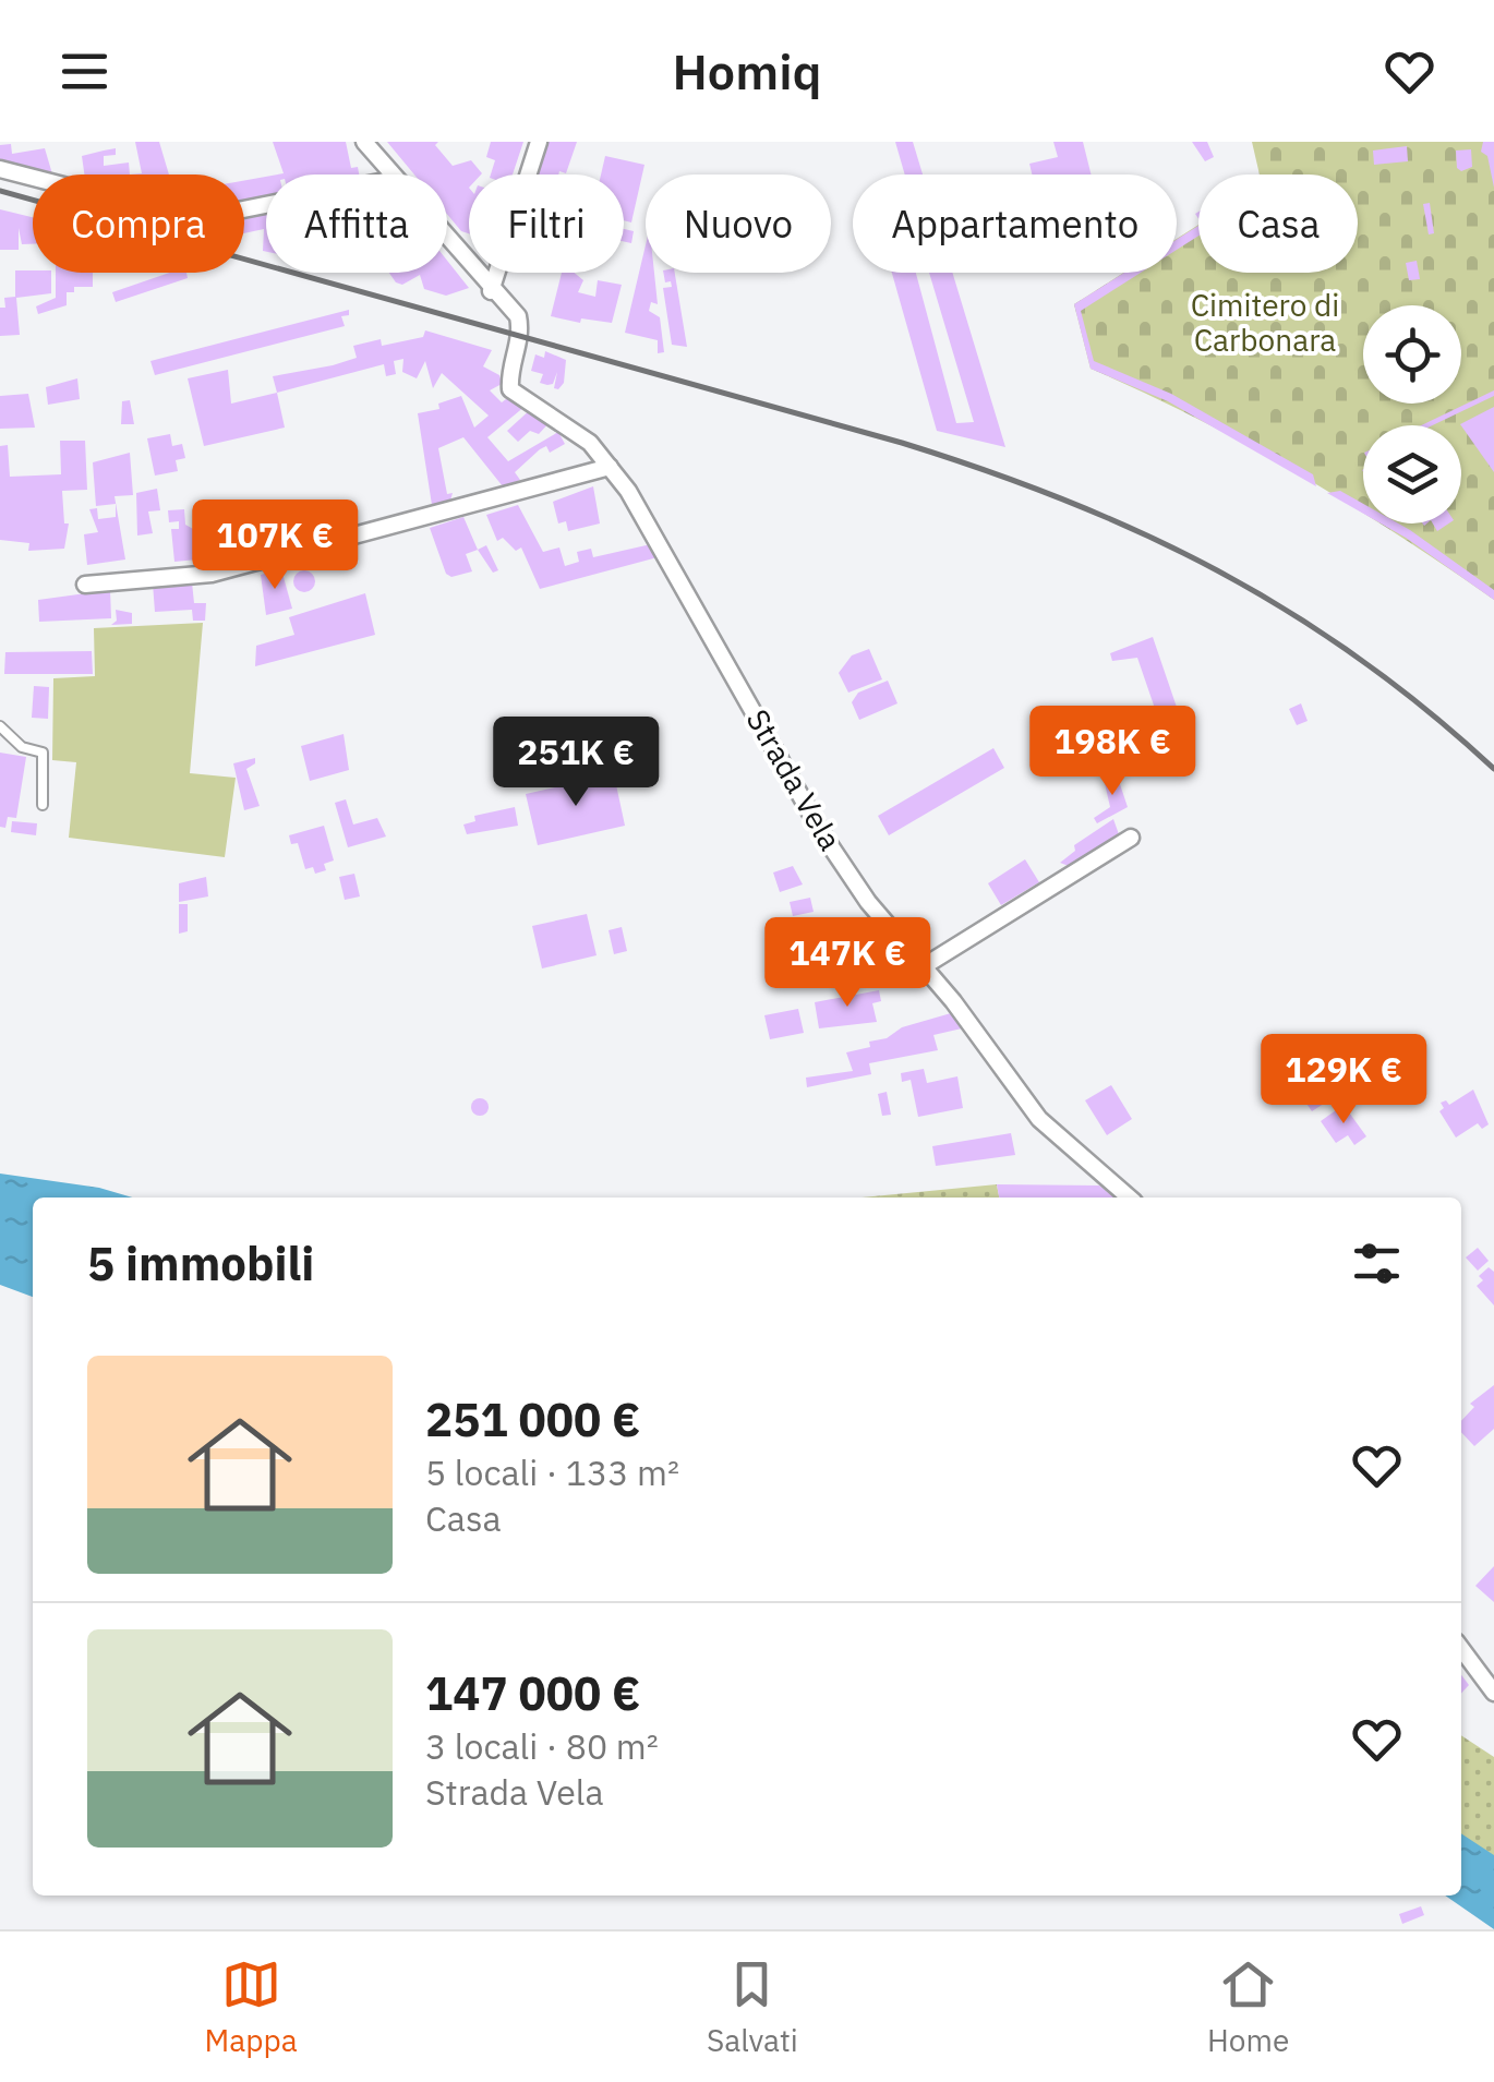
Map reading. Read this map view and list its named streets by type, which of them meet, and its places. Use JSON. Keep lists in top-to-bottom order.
{
  "streets": {
    "street": ["Strada Vela"]
  },
  "parks": ["Cimitero di Carbonara"],
  "page": {
    "header": "Homiq",
    "chip": [
      "Compra",
      "Affitta",
      "Filtri",
      "Nuovo",
      "Appartamento",
      "Casa"
    ],
    "price": [
      "107K €",
      "198K €",
      "251K €",
      "147K €",
      "129K €"
    ],
    "heading": "5 immobili",
    "list": [
      {
        "name": "251 000 €",
        "note": "5 locali · 133 m² · Casa"
      },
      {
        "name": "147 000 €",
        "note": "3 locali · 80 m² · Strada Vela"
      }
    ],
    "tabs": ["Mappa", "Salvati", "Home"]
  }
}
